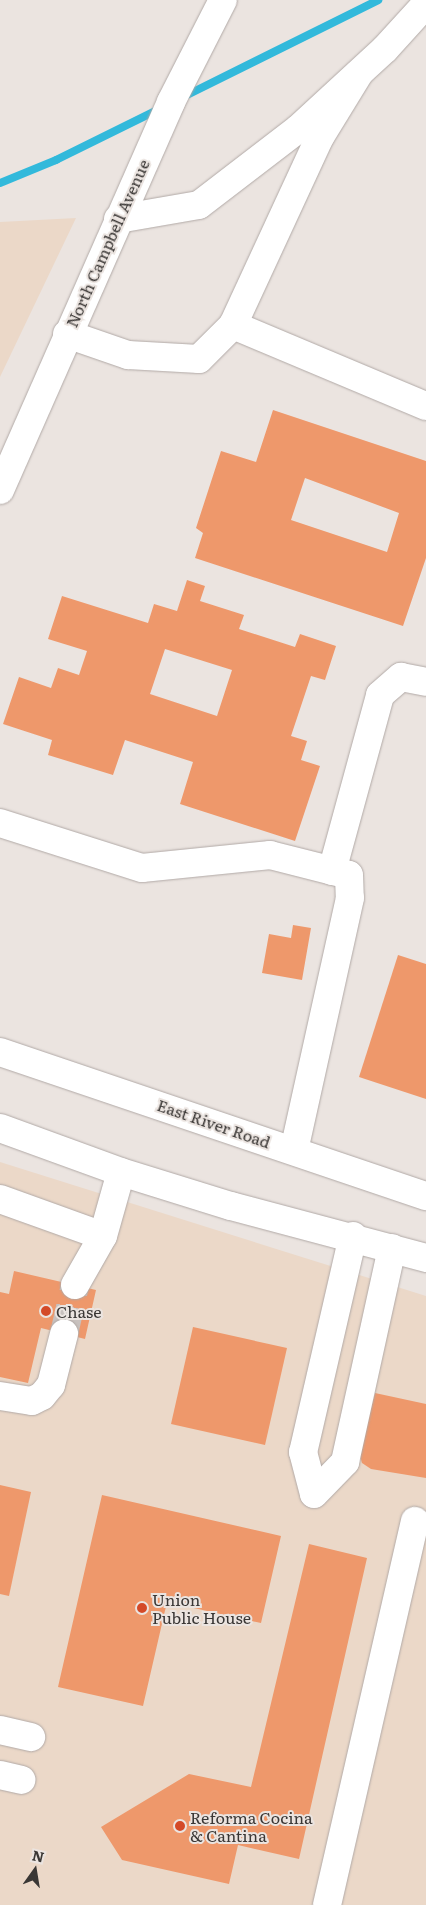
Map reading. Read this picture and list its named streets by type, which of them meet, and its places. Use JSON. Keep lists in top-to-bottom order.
{
  "streets": {
    "main road": ["North Campbell Avenue", "East River Road"]
  },
  "places": ["Chase", "Union Public House", "Reforma Cocina & Cantina"],
  "north": "top"
}
